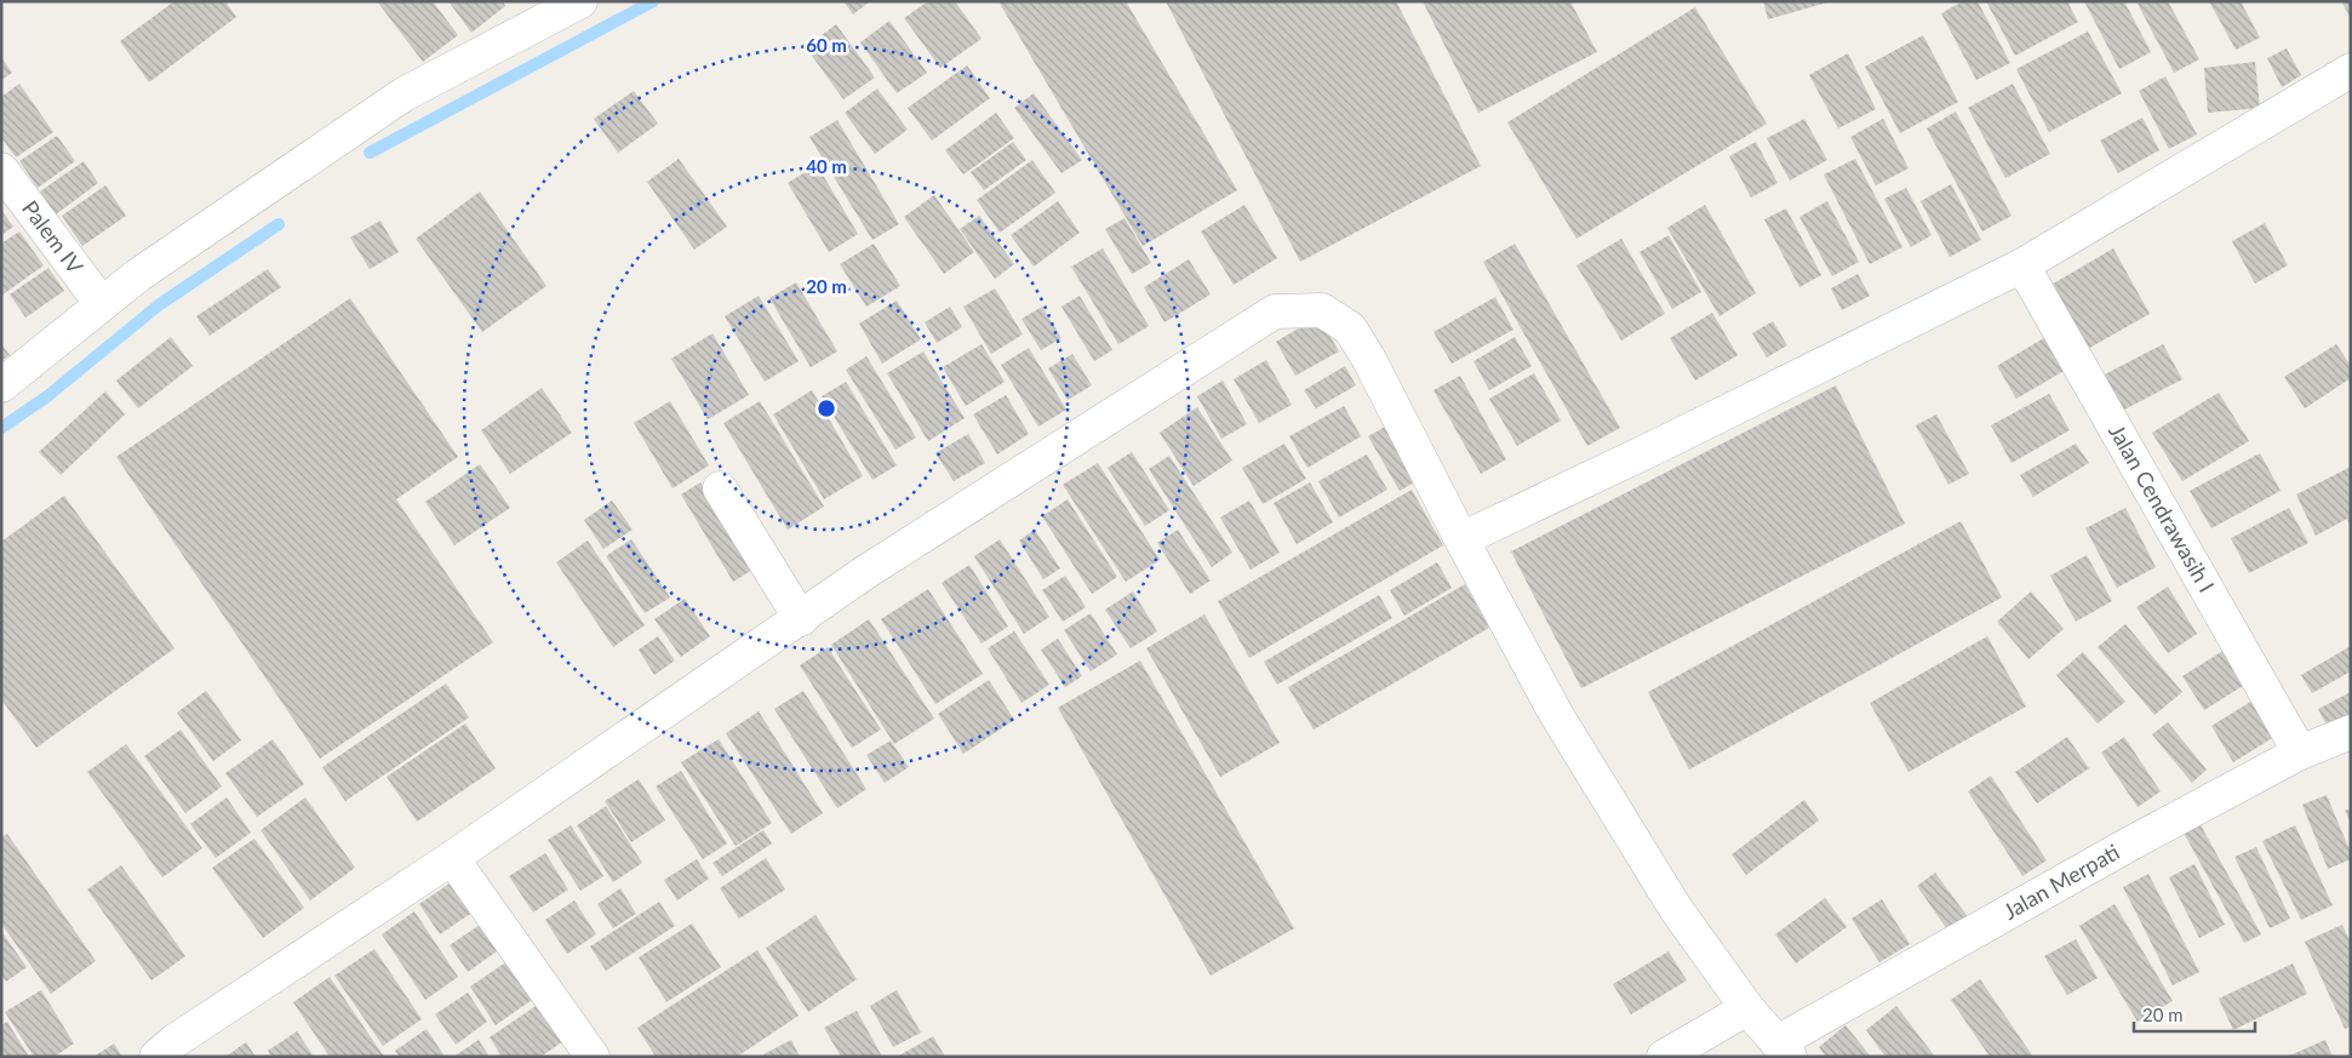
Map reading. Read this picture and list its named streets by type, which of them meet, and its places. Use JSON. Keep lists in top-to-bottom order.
{
  "streets": {
    "street": ["Palem IV", "Jalan Cendrawasih I", "Jalan Merpati"]
  },
  "crossings": [
    ["Jalan Cendrawasih I", "Jalan Merpati"]
  ],
  "scale_bar": "20 m",
  "rings": ["60 m", "40 m", "20 m"]
}
